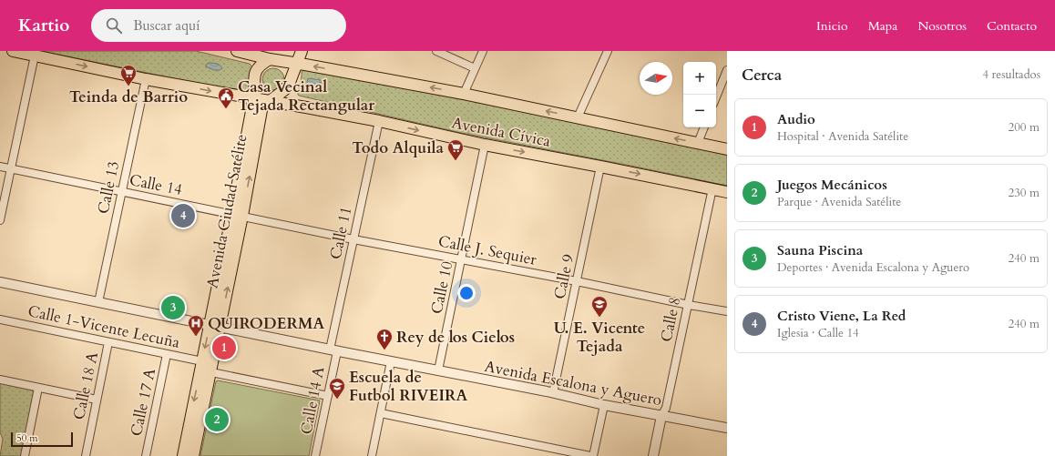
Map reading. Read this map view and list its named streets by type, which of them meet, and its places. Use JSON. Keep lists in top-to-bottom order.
{
  "streets": {
    "main road": ["Avenida Cívica", "Avenida Ciudad Satélite"],
    "street": [
      "Calle 14",
      "Calle 13",
      "Calle 11",
      "Calle J. Sequier",
      "Calle 9",
      "Calle 10",
      "Calle 8",
      "Calle 1-Vicente Lecuña",
      "Avenida Escalona y Aguero",
      "Calle 18 A",
      "Calle 14 A",
      "Calle 17 A"
    ]
  },
  "crossings": [
    ["Avenida Cívica", "Calle 13"],
    ["Avenida Cívica", "Avenida Ciudad Satélite"],
    ["Avenida Cívica", "Calle 11"],
    ["Avenida Cívica", "Calle 9"],
    ["Avenida Cívica", "Calle 10"],
    ["Avenida Cívica", "Calle 8"],
    ["Calle 14", "Calle 13"],
    ["Calle 14", "Avenida Ciudad Satélite"],
    ["Calle 14", "Calle J. Sequier"],
    ["Calle 13", "Avenida Escalona y Aguero"],
    ["Avenida Ciudad Satélite", "Calle J. Sequier"],
    ["Avenida Ciudad Satélite", "Calle 1-Vicente Lecuña"],
    ["Avenida Ciudad Satélite", "Avenida Escalona y Aguero"],
    ["Calle 11", "Calle J. Sequier"],
    ["Calle 11", "Avenida Escalona y Aguero"],
    ["Calle 11", "Calle 14 A"],
    ["Calle J. Sequier", "Calle 9"],
    ["Calle J. Sequier", "Calle 10"],
    ["Calle J. Sequier", "Calle 8"],
    ["Calle 9", "Avenida Escalona y Aguero"],
    ["Calle 10", "Avenida Escalona y Aguero"],
    ["Calle 8", "Avenida Escalona y Aguero"],
    ["Calle 1-Vicente Lecuña", "Calle 18 A"],
    ["Calle 1-Vicente Lecuña", "Calle 14 A"],
    ["Calle 1-Vicente Lecuña", "Calle 17 A"],
    ["Avenida Escalona y Aguero", "Calle 14 A"]
  ],
  "places": {
    "supermarket": ["Teinda de Barrio", "Todo Alquila"],
    "public building": ["Casa Vecinal Tejada Rectangular"],
    "school or university": ["U. E. Vicente Tejada", "Escuela de Futbol RIVEIRA"],
    "hospital": ["QUIRODERMA"],
    "church": ["Rey de los Cielos"]
  },
  "scale_bar": "50 m",
  "north": "right",
  "page": {
    "header": "Kartio",
    "search": "Buscar aquí",
    "nav": [
      "Inicio",
      "Mapa",
      "Nosotros",
      "Contacto"
    ],
    "heading": ["Cerca", "4 resultados"],
    "map_buttons": ["+", "−"],
    "list": [
      {
        "mark": "1",
        "name": "Audio",
        "note": "Hospital · Avenida Satélite",
        "value": "200 m"
      },
      {
        "mark": "2",
        "name": "Juegos Mecánicos",
        "note": "Parque · Avenida Satélite",
        "value": "230 m"
      },
      {
        "mark": "3",
        "name": "Sauna Piscina",
        "note": "Deportes · Avenida Escalona y Aguero",
        "value": "240 m"
      },
      {
        "mark": "4",
        "name": "Cristo Viene, La Red",
        "note": "Iglesia · Calle 14",
        "value": "240 m"
      }
    ],
    "pins": [
      "4",
      "3",
      "1",
      "2"
    ],
    "scale": "50 m"
  }
}
